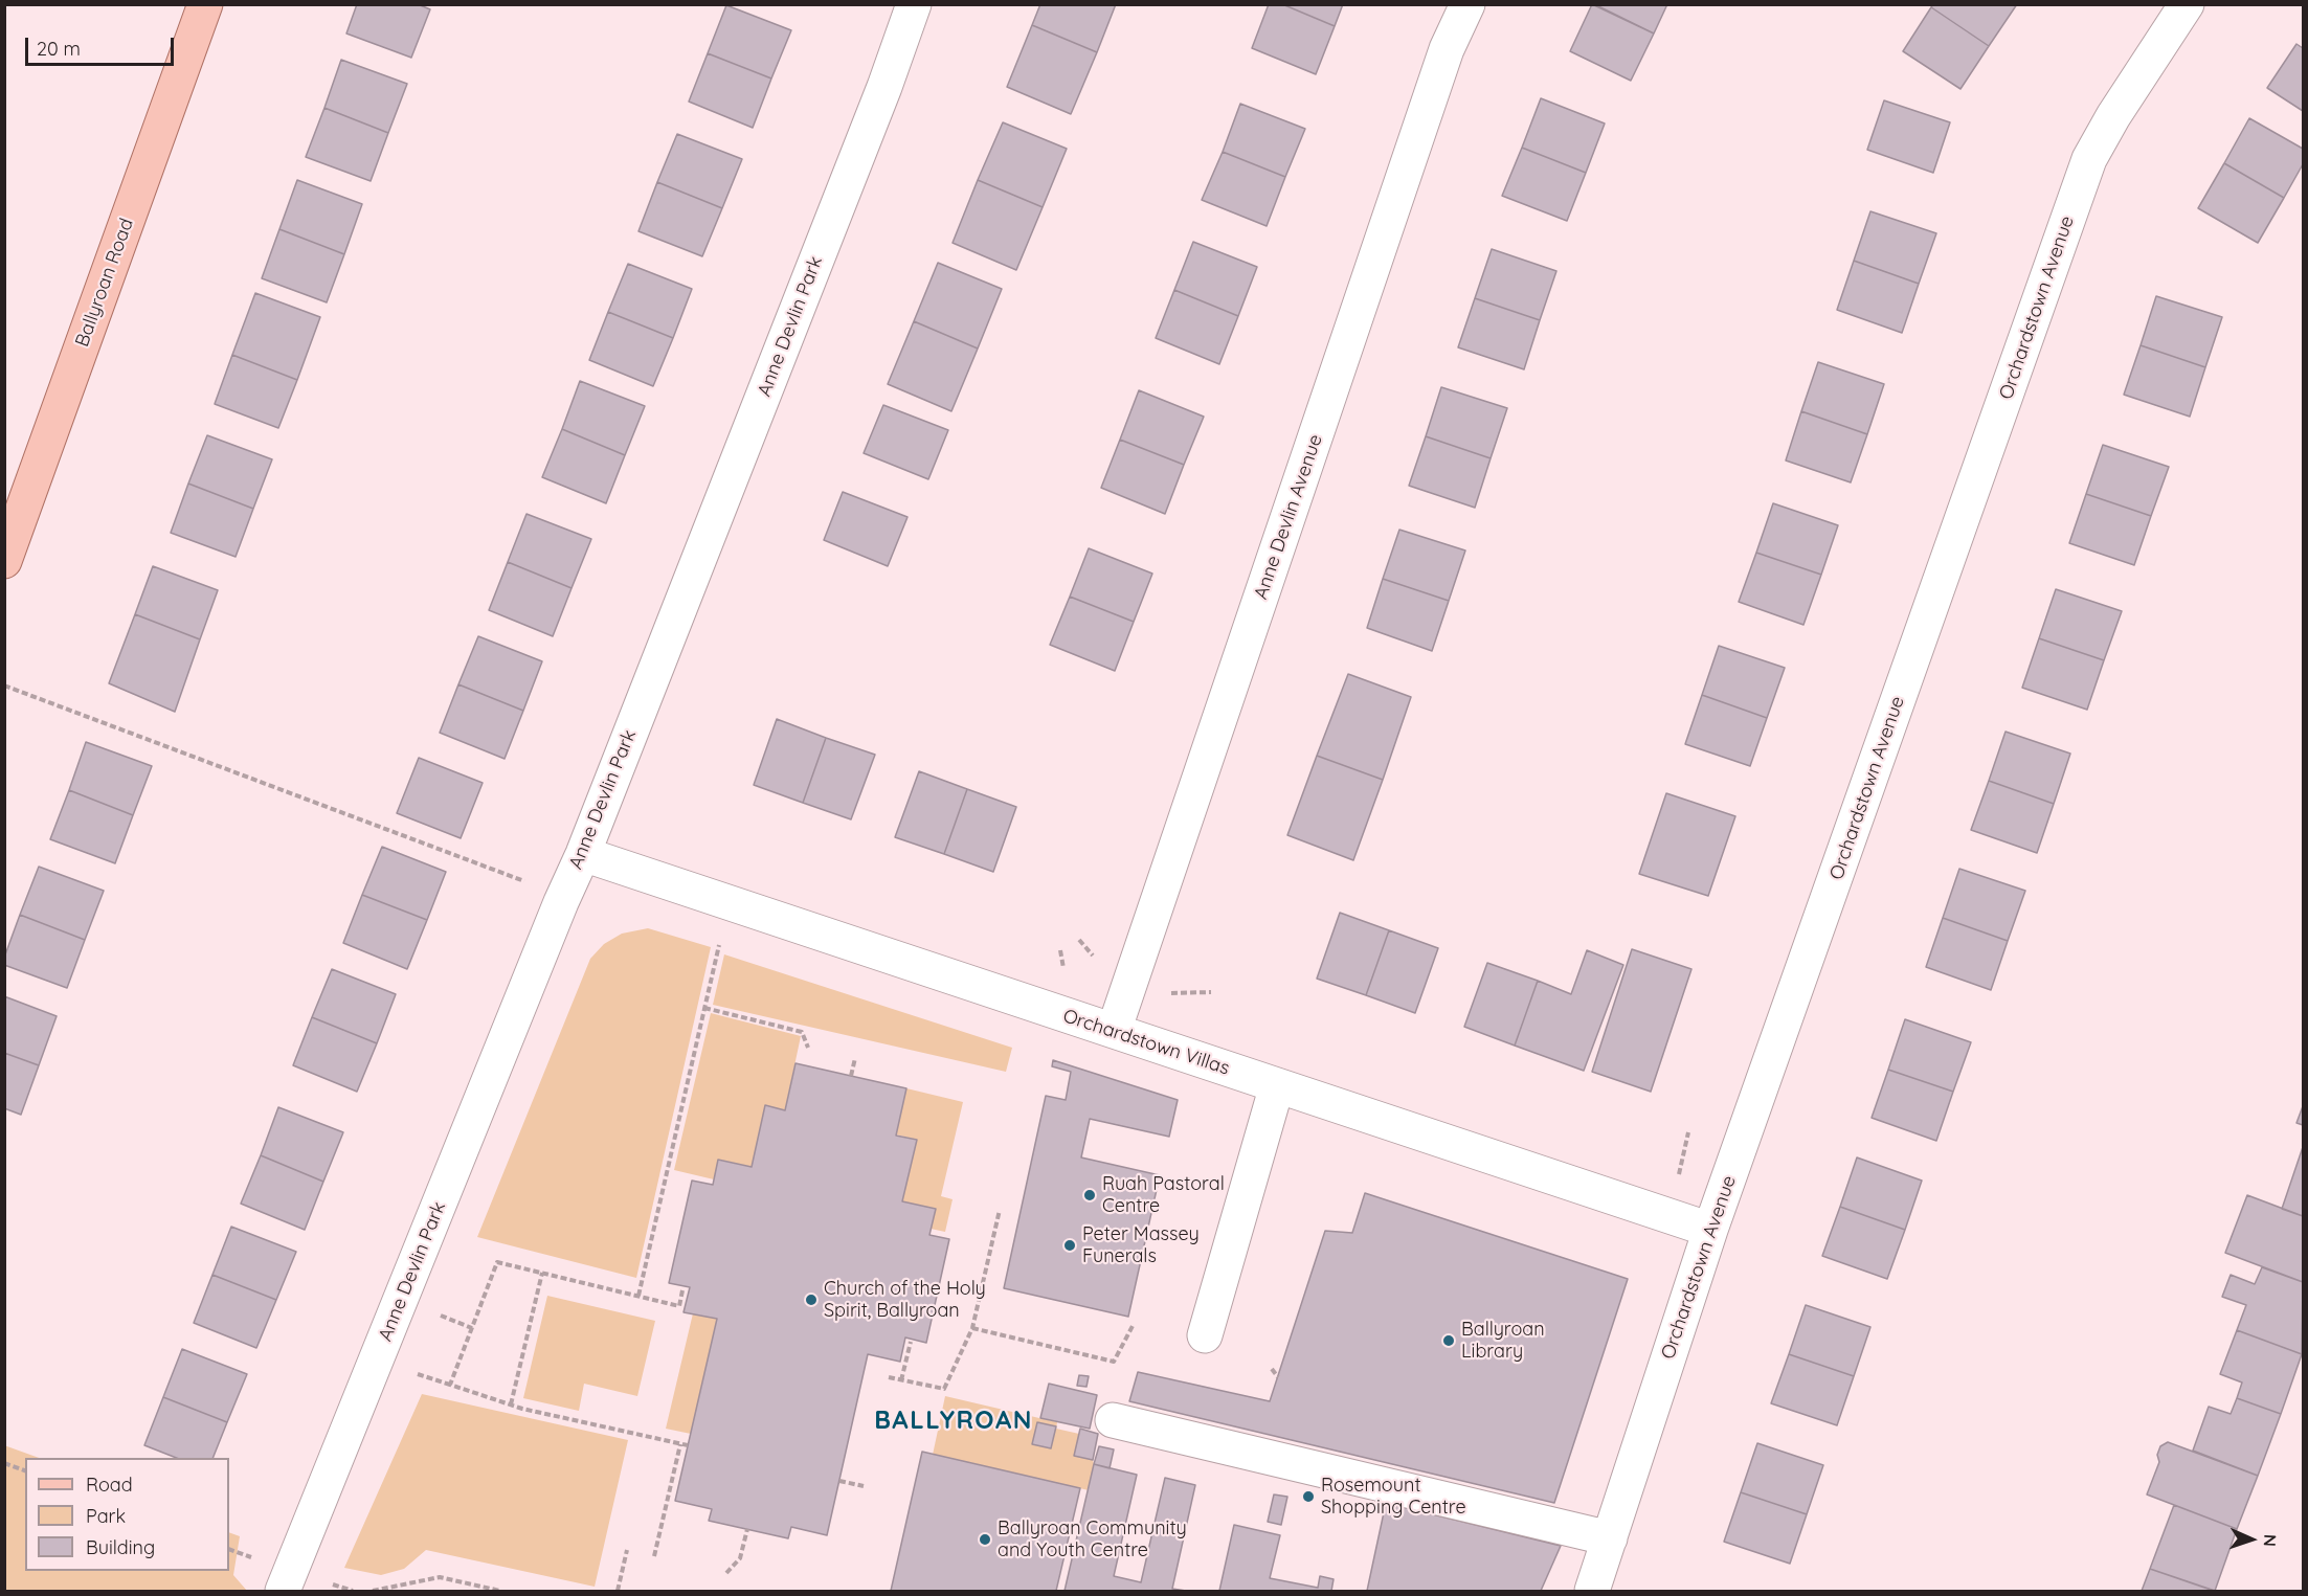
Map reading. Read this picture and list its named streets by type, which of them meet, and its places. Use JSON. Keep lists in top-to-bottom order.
{
  "streets": {
    "main road": ["Ballyroan Road"],
    "street": [
      "Orchardstown Avenue",
      "Anne Devlin Park",
      "Anne Devlin Avenue",
      "Orchardstown Villas"
    ]
  },
  "crossings": [
    ["Orchardstown Avenue", "Orchardstown Villas"],
    ["Anne Devlin Park", "Orchardstown Villas"],
    ["Anne Devlin Avenue", "Orchardstown Villas"]
  ],
  "districts": ["BALLYROAN"],
  "places": [
    "Ruah Pastoral Centre",
    "Peter Massey Funerals",
    "Church of the Holy Spirit, Ballyroan",
    "Ballyroan Library",
    "Rosemount Shopping Centre",
    "Ballyroan Community and Youth Centre"
  ],
  "legend": ["Road", "Park", "Building"],
  "scale_bar": "20 m",
  "north": "right"
}
